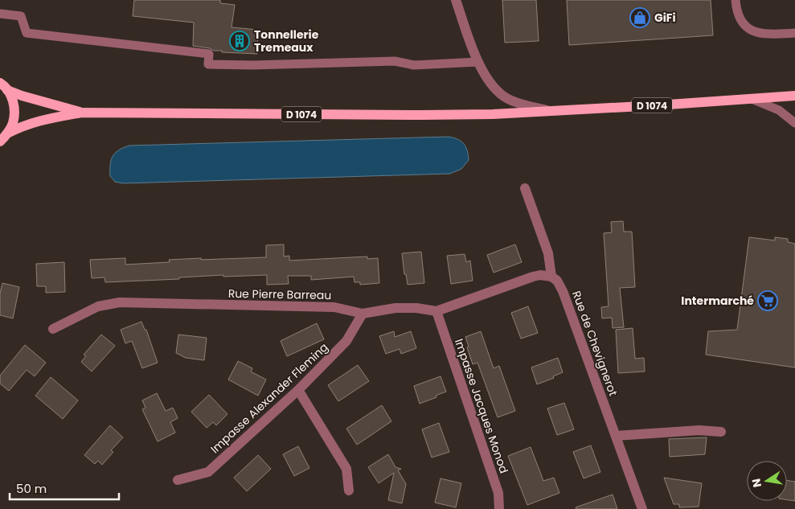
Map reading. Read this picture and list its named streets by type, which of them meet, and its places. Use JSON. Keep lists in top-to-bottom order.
{
  "streets": {
    "main road": ["D 1074"],
    "street": [
      "Rue Pierre Barreau",
      "Rue de Chevignerot",
      "Impasse Alexander Fleming",
      "Impasse Jacques Monod"
    ]
  },
  "crossings": [
    ["Rue Pierre Barreau", "Rue de Chevignerot"],
    ["Rue Pierre Barreau", "Impasse Alexander Fleming"],
    ["Rue Pierre Barreau", "Impasse Jacques Monod"]
  ],
  "places": {
    "shop": ["GiFi"],
    "building": ["Tonnellerie Tremeaux"],
    "supermarket": ["Intermarché"]
  },
  "scale_bar": "50 m",
  "north": "left"
}
